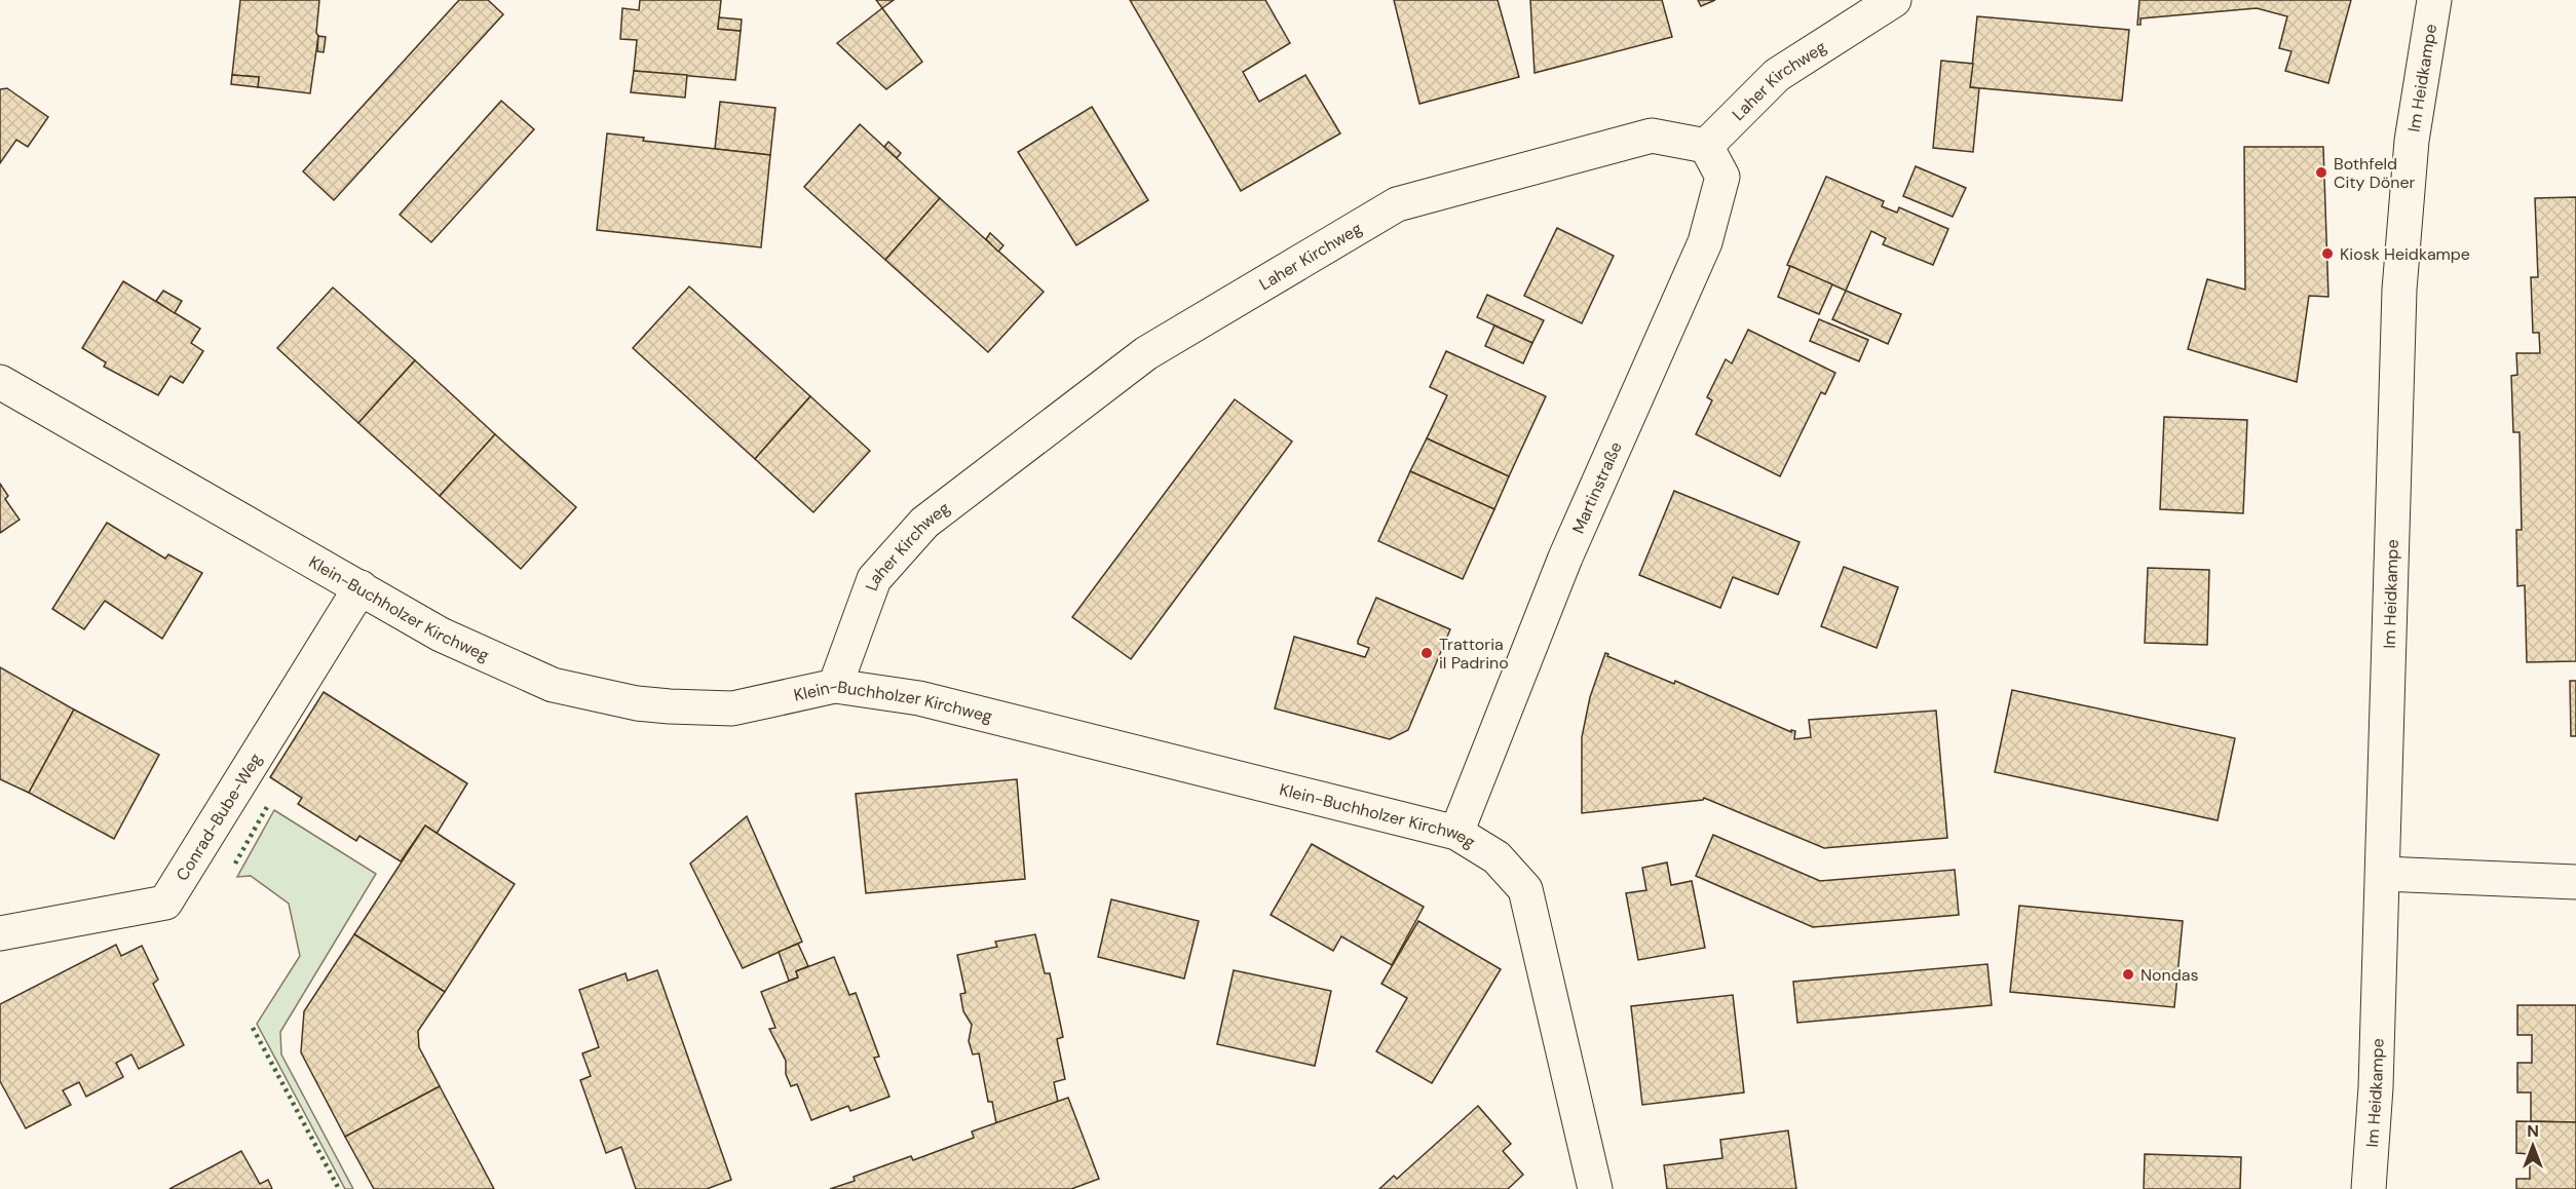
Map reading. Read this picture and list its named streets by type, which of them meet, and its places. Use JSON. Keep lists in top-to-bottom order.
{
  "streets": {
    "street": [
      "Im Heidkampe",
      "Laher Kirchweg",
      "Martinstraße",
      "Klein-Buchholzer Kirchweg",
      "Conrad-Bube-Weg"
    ]
  },
  "crossings": [
    ["Laher Kirchweg", "Martinstraße"],
    ["Laher Kirchweg", "Klein-Buchholzer Kirchweg"],
    ["Martinstraße", "Klein-Buchholzer Kirchweg"],
    ["Klein-Buchholzer Kirchweg", "Conrad-Bube-Weg"]
  ],
  "places": [
    "Bothfeld City Döner",
    "Kiosk Heidkampe",
    "Trattoria il Padrino",
    "Nondas"
  ],
  "north": "top"
}
